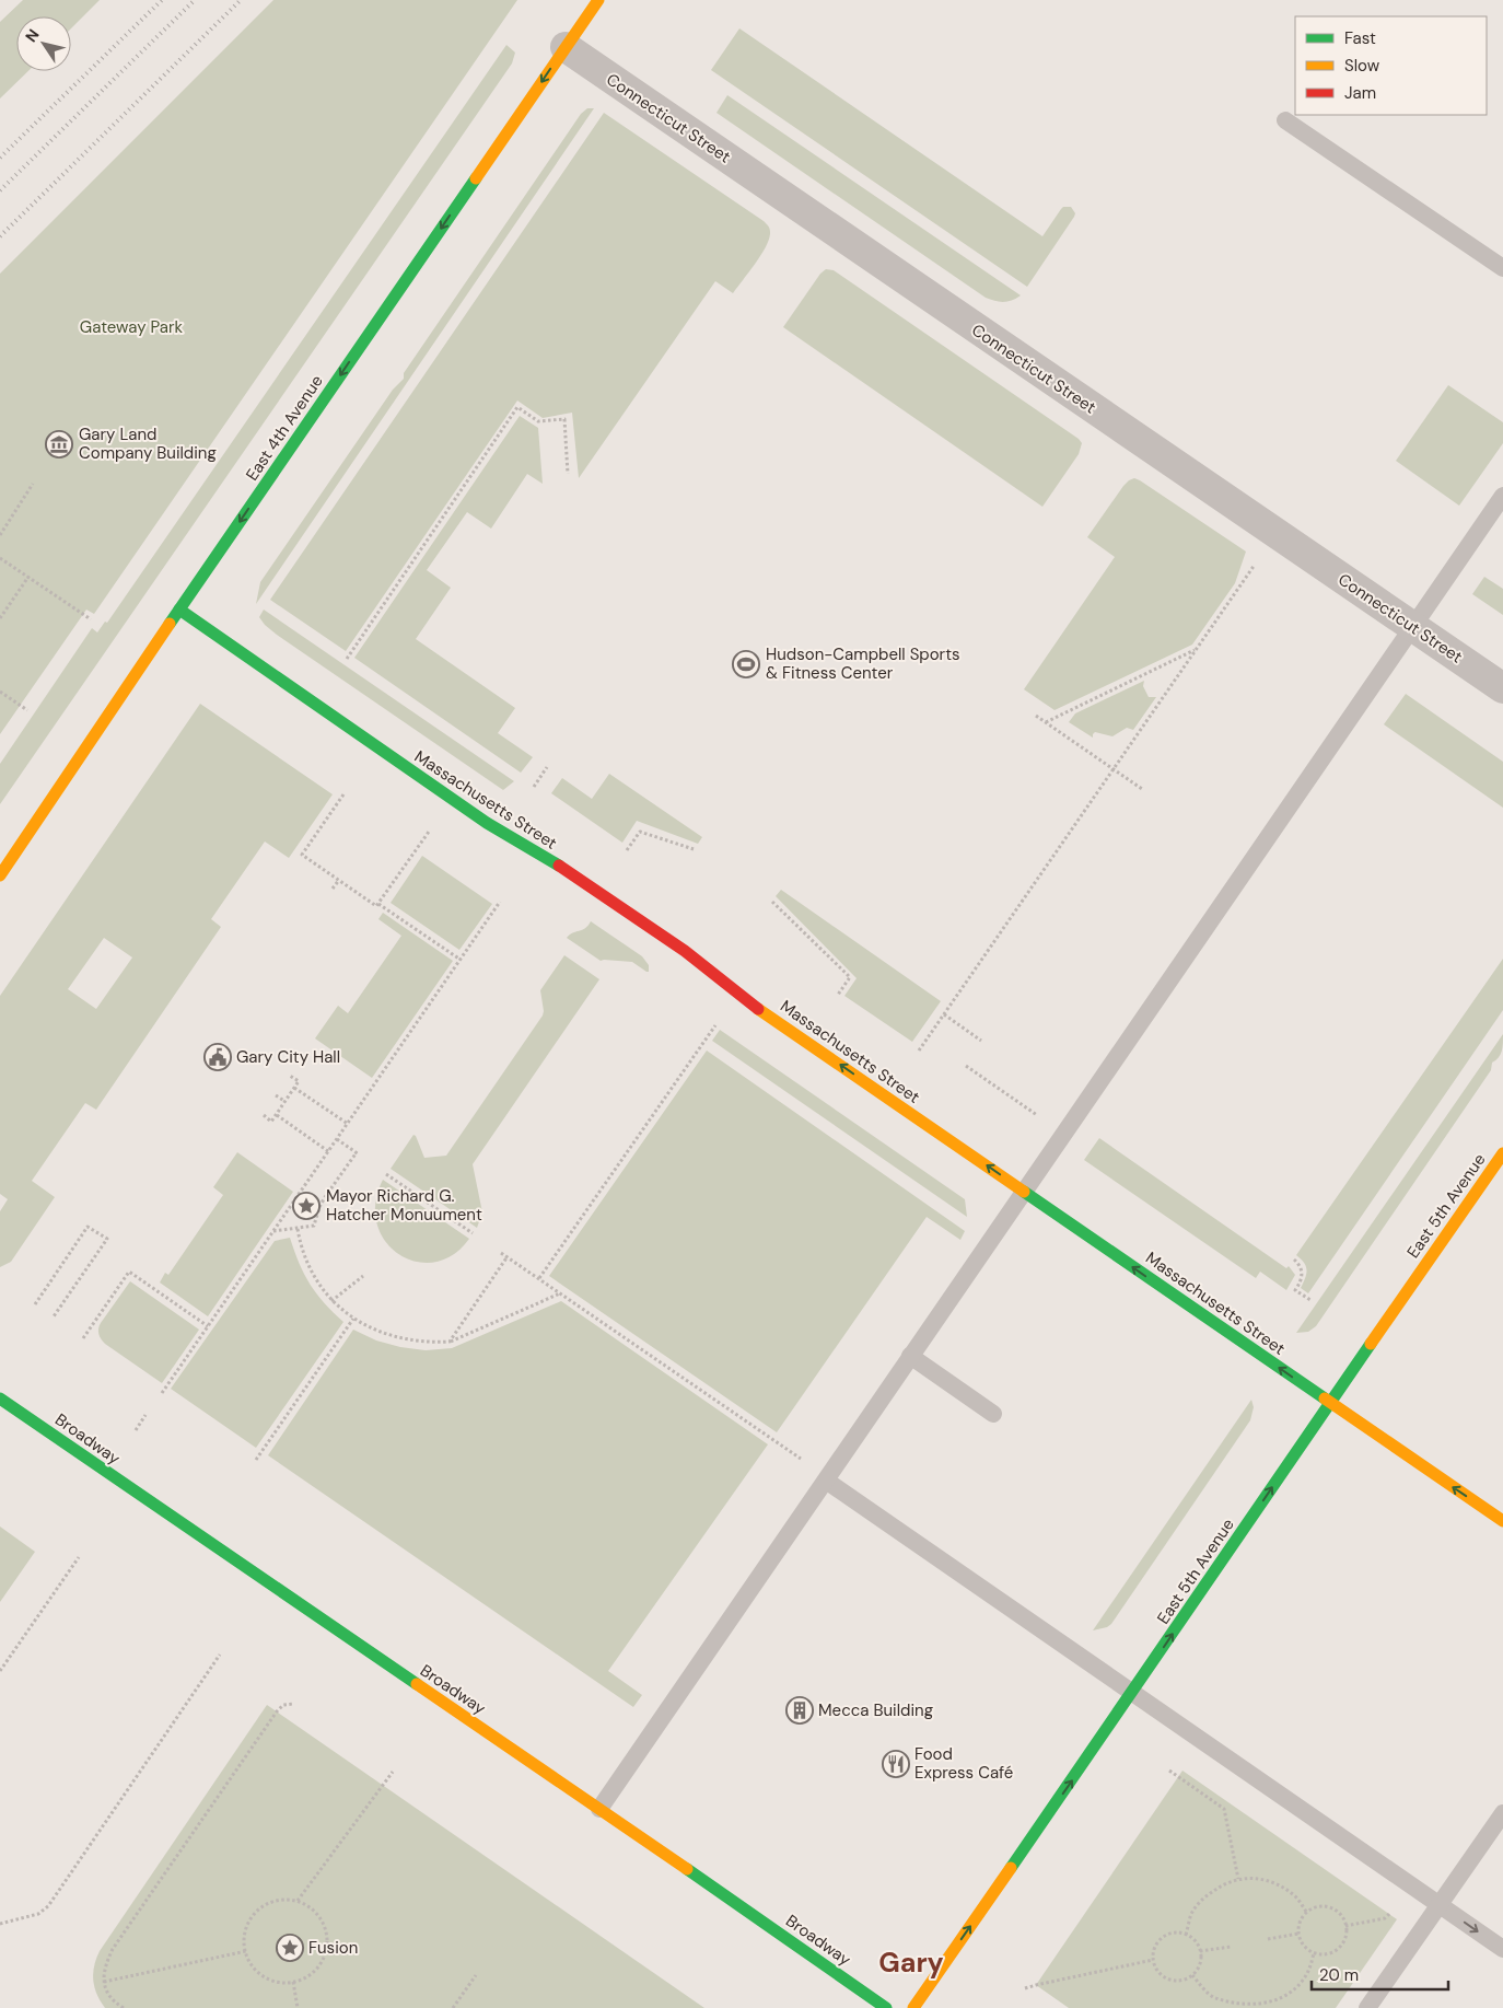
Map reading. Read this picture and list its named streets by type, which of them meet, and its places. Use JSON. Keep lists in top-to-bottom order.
{
  "streets": {
    "main road": [
      "East 4th Avenue",
      "Massachusetts Street",
      "East 5th Avenue",
      "Broadway"
    ],
    "street": ["Connecticut Street"]
  },
  "crossings": [
    ["Connecticut Street", "East 4th Avenue"],
    ["East 4th Avenue", "Massachusetts Street"],
    ["Massachusetts Street", "East 5th Avenue"]
  ],
  "one_way": ["East 4th Avenue", "Massachusetts Street", "East 5th Avenue"],
  "districts": ["Gary"],
  "parks": ["Gateway Park"],
  "places": {
    "museum": ["Gary Land Company Building"],
    "sports": ["Hudson-Campbell Sports & Fitness Center"],
    "public building": ["Gary City Hall"],
    "place": ["Mayor Richard G. Hatcher Monuument", "Fusion"],
    "building": ["Mecca Building"],
    "restaurant": ["Food Express Café"]
  },
  "legend": ["Fast", "Slow", "Jam"],
  "scale_bar": "20 m",
  "north": "top left"
}
